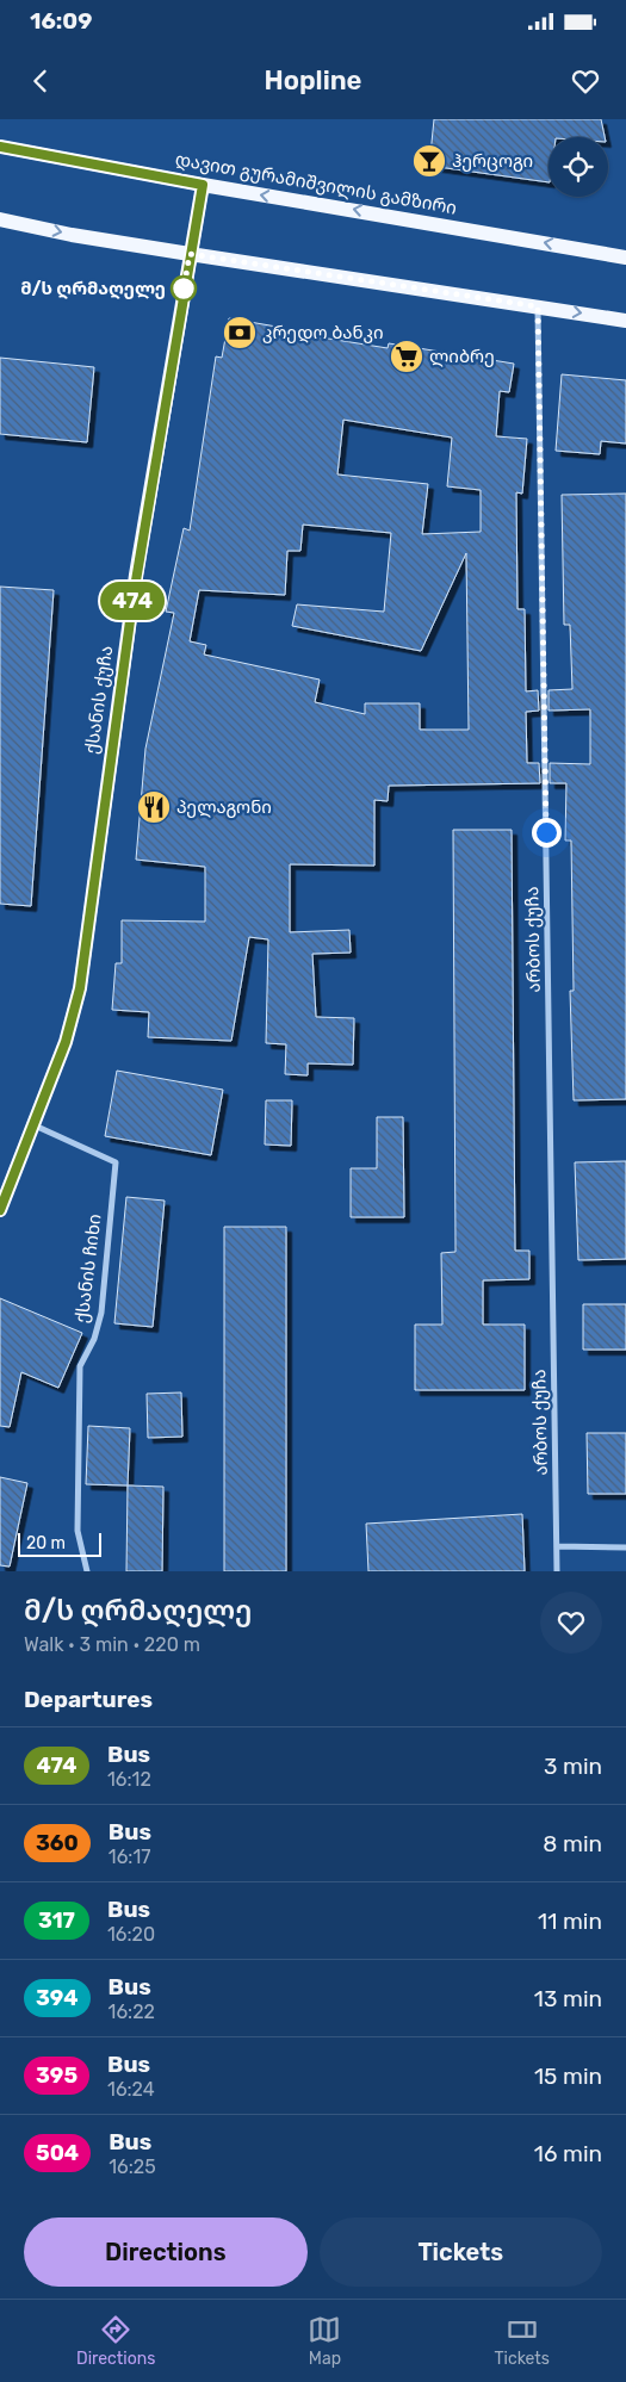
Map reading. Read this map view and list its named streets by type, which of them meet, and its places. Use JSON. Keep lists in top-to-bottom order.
{
  "streets": {
    "main road": ["დავით გურამიშვილის გამზირი", "ქსანის ქუჩა"],
    "street": ["არბოს ქუჩა", "ქსანის ჩიხი"]
  },
  "crossings": [
    ["დავით გურამიშვილის გამზირი", "ქსანის ქუჩა"],
    ["ქსანის ქუჩა", "ქსანის ჩიხი"]
  ],
  "places": {
    "bar": ["ჰერცოგი"],
    "other": ["მ/ს ღრმაღელე"],
    "bank": ["კრედო ბანკი"],
    "supermarket": ["ლიბრე"],
    "restaurant": ["პელაგონი"]
  },
  "lines": ["bus line 474"],
  "scale_bar": "20 m",
  "page": {
    "status": "16:09",
    "header": "Hopline",
    "on_map": "474",
    "scale": "20 m",
    "heading": [
      ["მ/ს ღრმაღელე", "Walk · 3 min · 220 m"],
      "Departures"
    ],
    "list": [
      {
        "mark": "474",
        "name": "Bus",
        "note": "16:12",
        "value": "3 min"
      },
      {
        "mark": "360",
        "name": "Bus",
        "note": "16:17",
        "value": "8 min"
      },
      {
        "mark": "317",
        "name": "Bus",
        "note": "16:20",
        "value": "11 min"
      },
      {
        "mark": "394",
        "name": "Bus",
        "note": "16:22",
        "value": "13 min"
      },
      {
        "mark": "395",
        "name": "Bus",
        "note": "16:24",
        "value": "15 min"
      },
      {
        "mark": "504",
        "name": "Bus",
        "note": "16:25",
        "value": "16 min"
      }
    ],
    "buttons": ["Directions", "Tickets"],
    "tabs": ["Directions", "Map", "Tickets"]
  }
}
